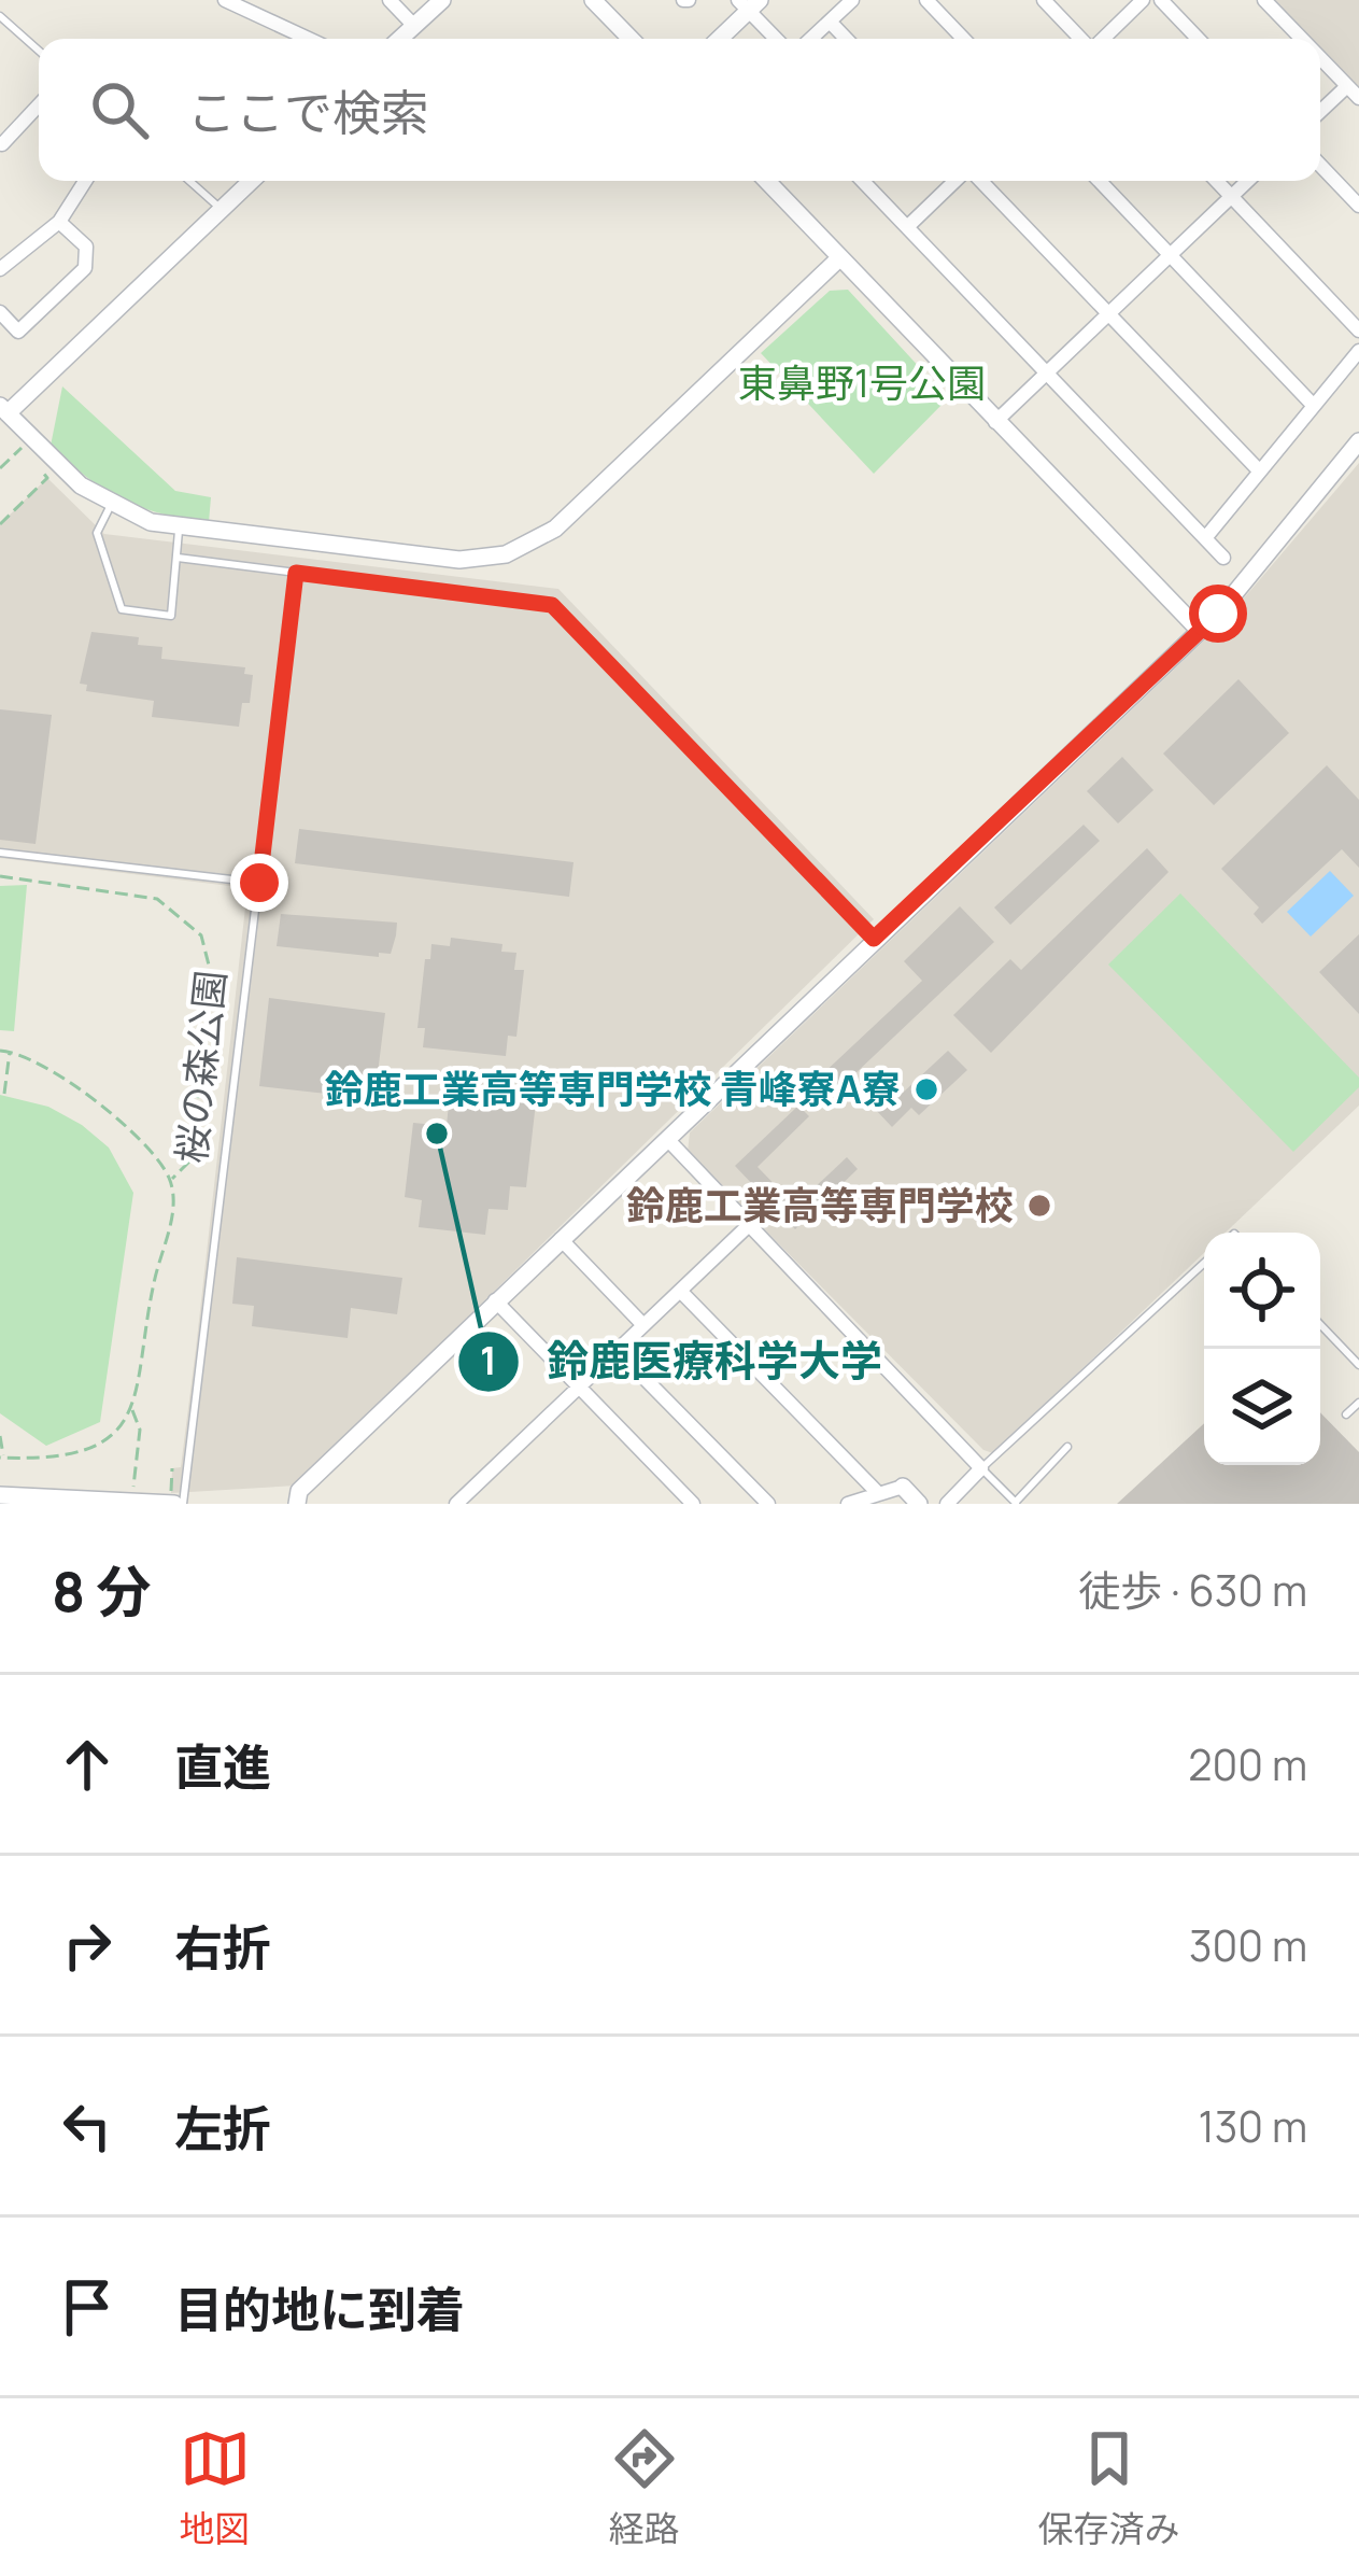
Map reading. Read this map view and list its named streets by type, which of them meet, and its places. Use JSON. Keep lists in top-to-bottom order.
{
  "parks": ["東鼻野1号公園"],
  "places": ["鈴鹿工業高等専門学校 青峰寮A寮", "鈴鹿医療科学大学", "鈴鹿工業高等専門学校"],
  "page": {
    "search": "ここで検索",
    "heading": ["8 分", "徒歩 · 630 m"],
    "list": [
      ["直進", "200 m"],
      ["右折", "300 m"],
      ["左折", "130 m"],
      "目的地に到着"
    ],
    "nav": ["地図", "経路", "保存済み"]
  }
}
